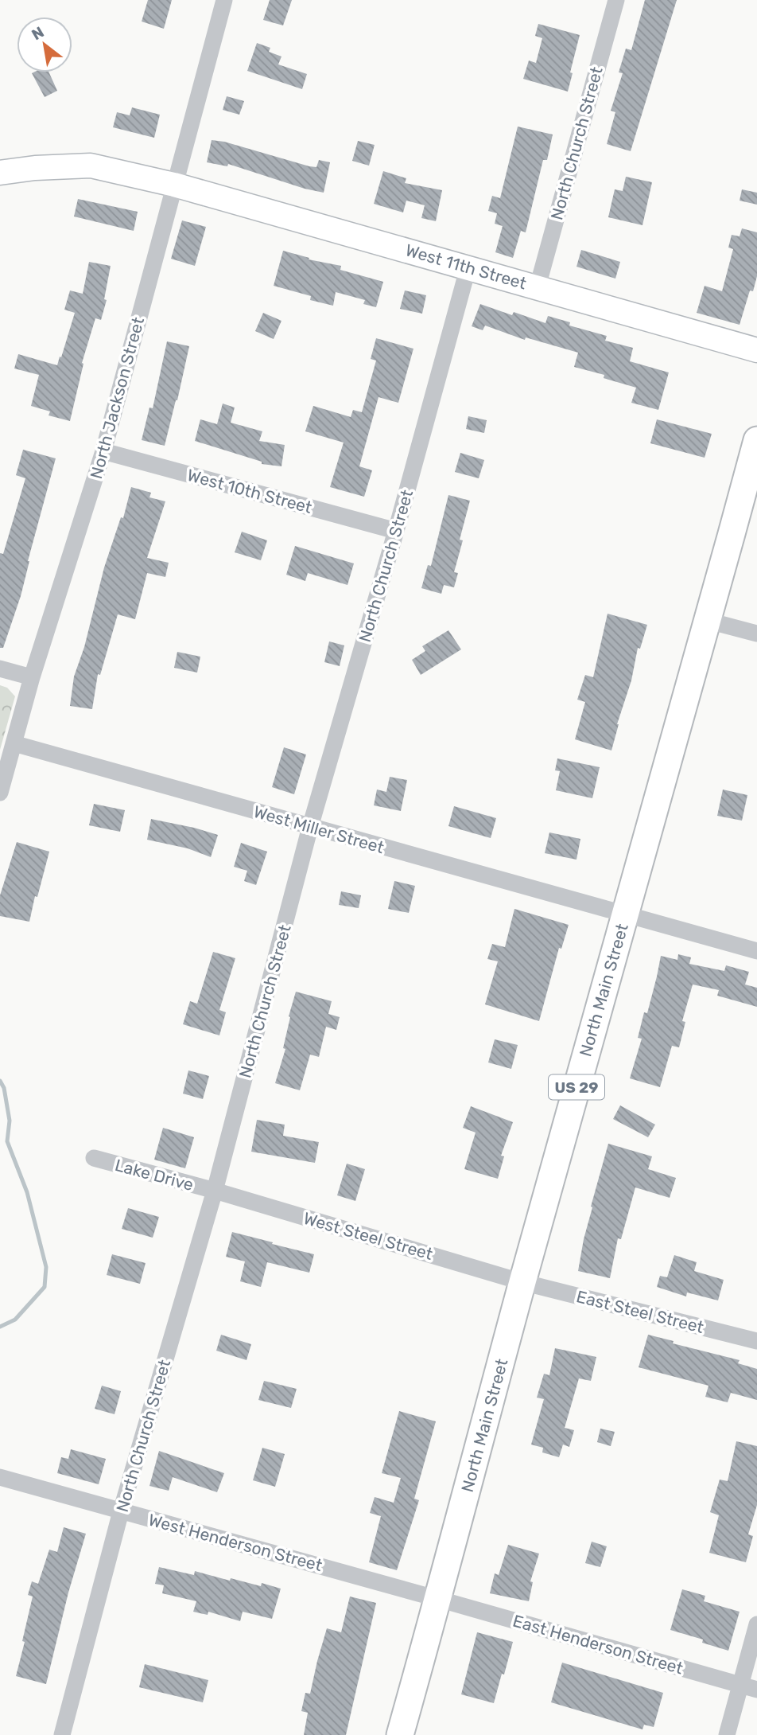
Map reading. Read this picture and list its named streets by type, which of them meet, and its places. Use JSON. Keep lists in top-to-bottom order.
{
  "streets": {
    "main road": ["North Main Street", "US 29"],
    "street": [
      "North Church Street",
      "West 11th Street",
      "North Jackson Street",
      "West 10th Street",
      "West Miller Street",
      "Lake Drive",
      "West Steel Street",
      "East Steel Street",
      "West Henderson Street",
      "East Henderson Street"
    ]
  },
  "crossings": [
    ["North Church Street", "West 11th Street"],
    ["North Church Street", "West 10th Street"],
    ["North Church Street", "West Miller Street"],
    ["North Church Street", "Lake Drive"],
    ["North Church Street", "West Steel Street"],
    ["North Church Street", "West Henderson Street"],
    ["West 11th Street", "North Jackson Street"],
    ["North Jackson Street", "West 10th Street"],
    ["North Jackson Street", "West Miller Street"],
    ["West Miller Street", "North Main Street"],
    ["North Main Street", "West Steel Street"],
    ["North Main Street", "East Steel Street"],
    ["North Main Street", "West Henderson Street"],
    ["North Main Street", "East Henderson Street"],
    ["Lake Drive", "West Steel Street"],
    ["West Steel Street", "East Steel Street"],
    ["West Henderson Street", "East Henderson Street"]
  ],
  "north": "top left"
}
